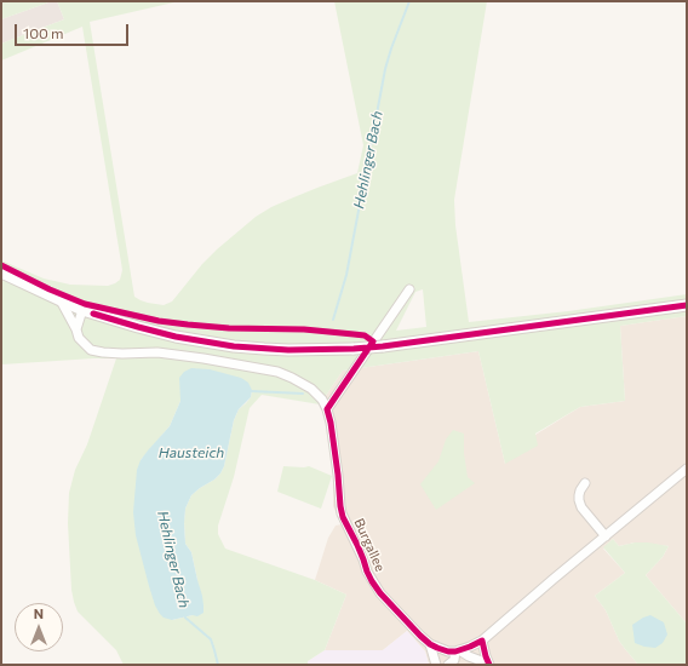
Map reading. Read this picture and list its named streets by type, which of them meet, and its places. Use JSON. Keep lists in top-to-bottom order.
{
  "streets": {
    "street": ["Burgallee"]
  },
  "water": ["Hehlinger Bach", "Hausteich"],
  "scale_bar": "100 m",
  "north": "top"
}
